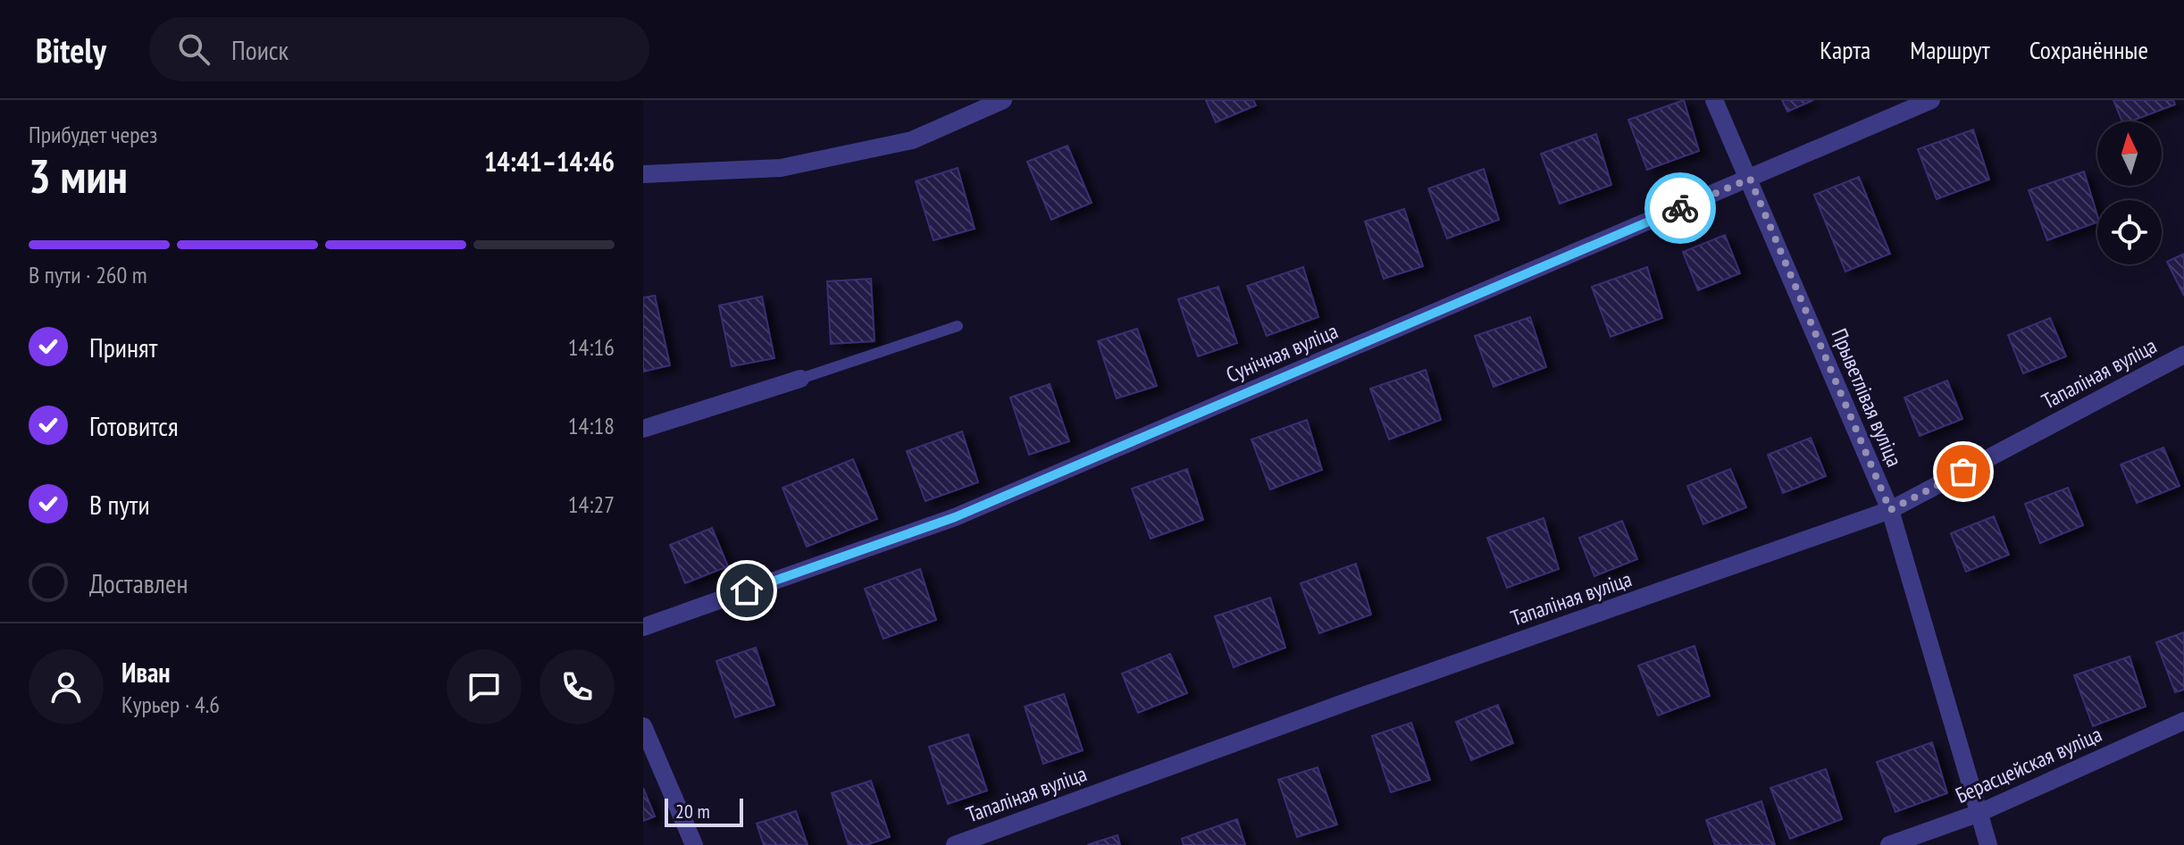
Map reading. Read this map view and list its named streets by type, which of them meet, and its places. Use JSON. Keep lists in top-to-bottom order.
{
  "streets": {
    "street": [
      "Сунічная вуліца",
      "Тапаліная вуліца",
      "Прыветлівая вуліца",
      "Берасцейская вуліца"
    ]
  },
  "crossings": [
    ["Сунічная вуліца", "Прыветлівая вуліца"],
    ["Тапаліная вуліца", "Прыветлівая вуліца"],
    ["Прыветлівая вуліца", "Берасцейская вуліца"]
  ],
  "scale_bar": "20 m",
  "north": "top",
  "page": {
    "header": "Bitely",
    "search": "Поиск",
    "nav": ["Карта", "Маршрут", "Сохранённые"],
    "heading": ["3 мин", "Прибудет через", "14:41–14:46"],
    "panel": ["Иван", "Курьер · 4.6"],
    "bar": "В пути · 260 m",
    "list": [
      ["Принят", "14:16"],
      ["Готовится", "14:18"],
      ["В пути", "14:27"],
      "Доставлен"
    ],
    "scale": "20 m"
  }
}
